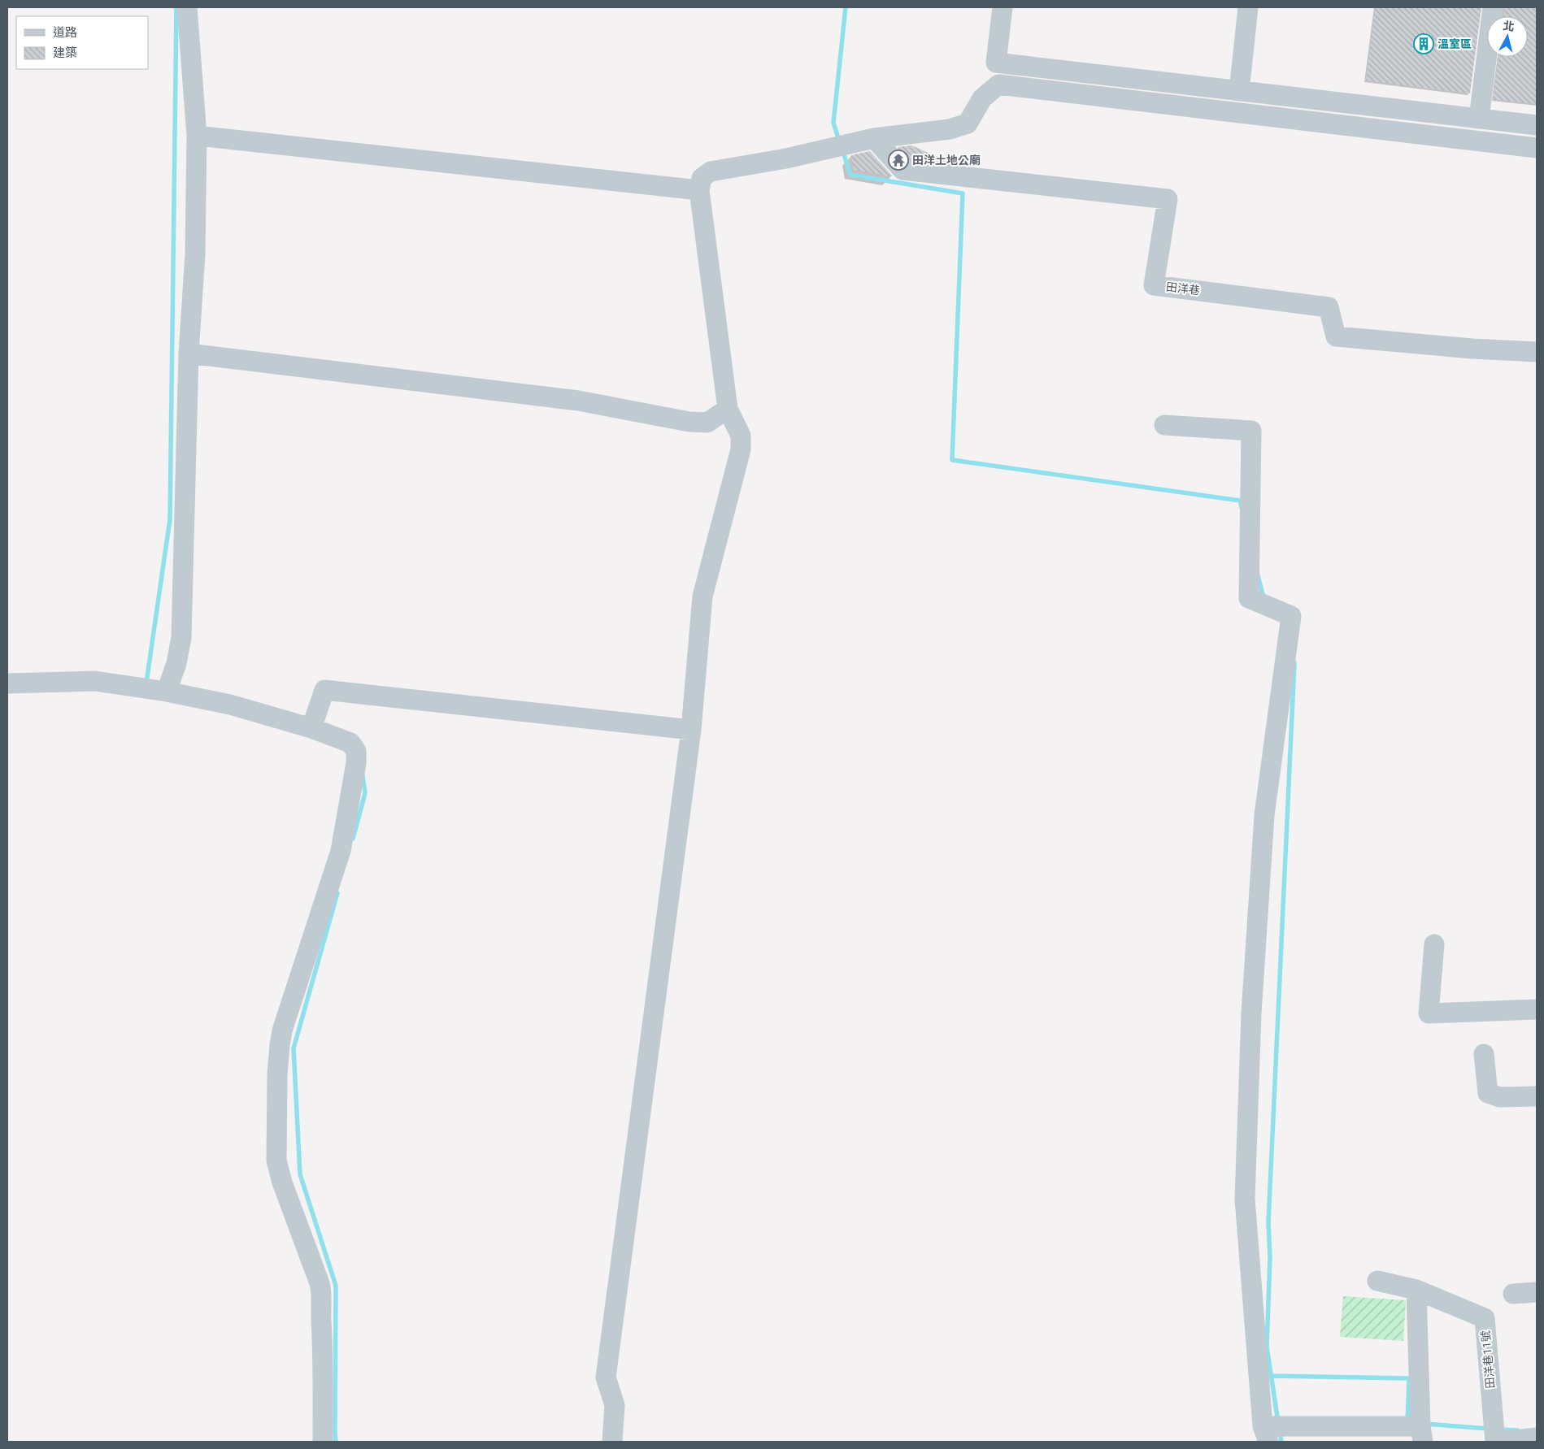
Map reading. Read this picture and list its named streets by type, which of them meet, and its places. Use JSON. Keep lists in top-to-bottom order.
{
  "streets": {
    "street": ["田洋巷", "田洋巷11號"]
  },
  "places": {
    "building": ["溫室區"],
    "temple": ["田洋土地公廟"]
  },
  "legend": ["道路", "建築"],
  "north": "top"
}
